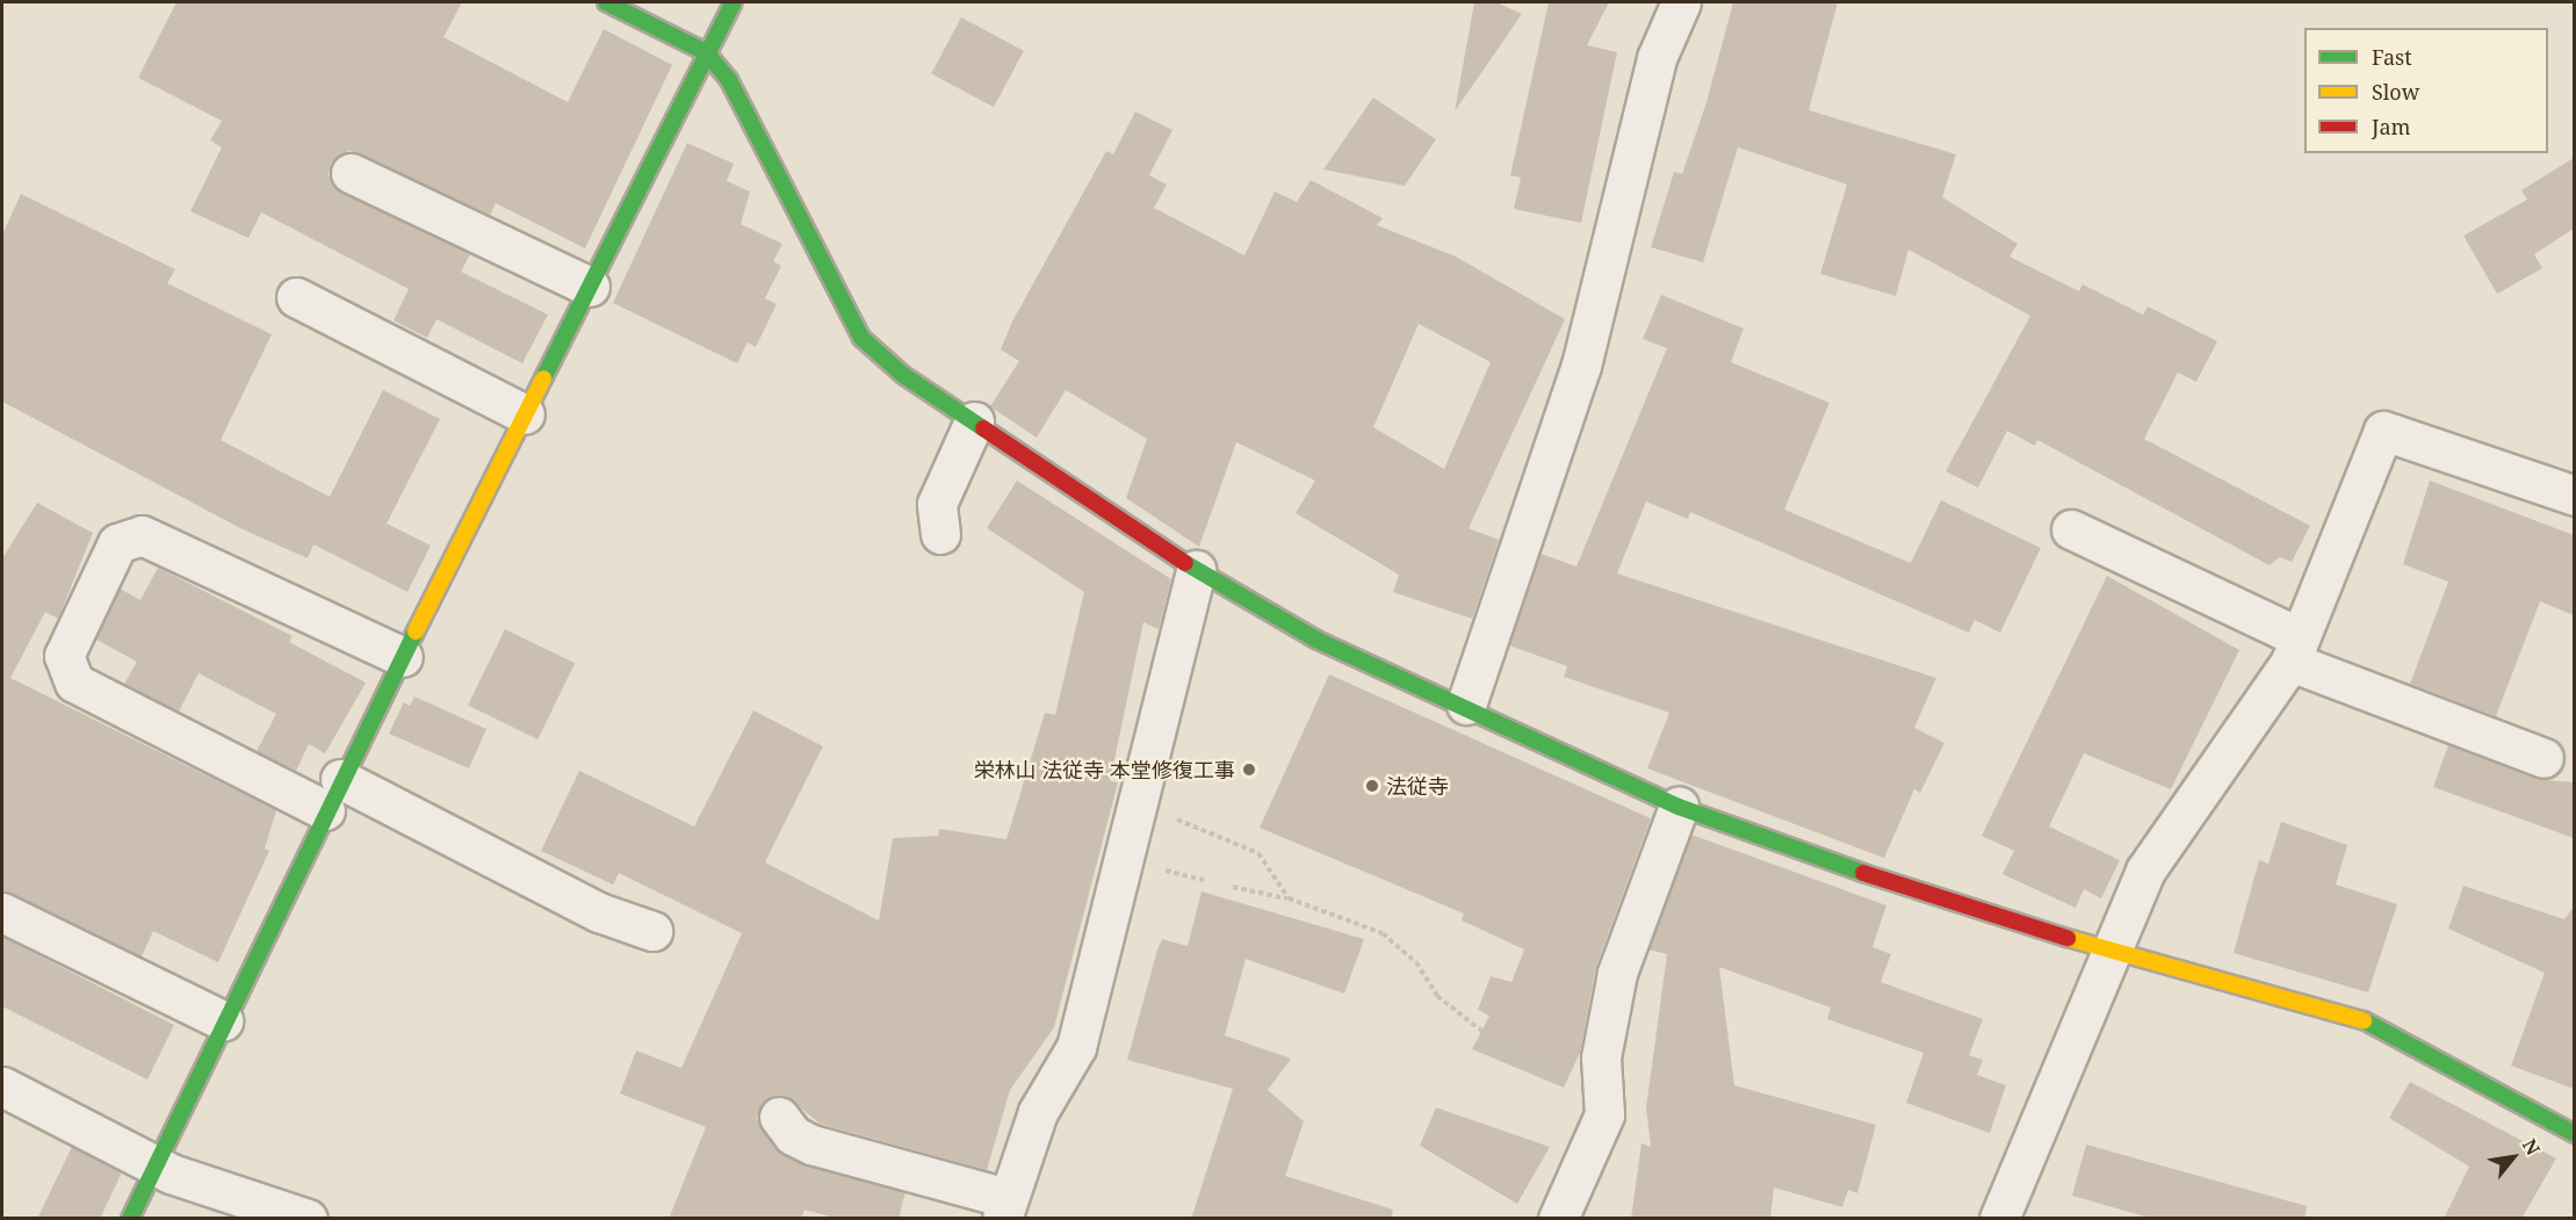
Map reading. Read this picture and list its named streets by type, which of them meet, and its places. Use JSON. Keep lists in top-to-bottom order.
{
  "places": ["栄林山 法従寺 本堂修復工事", "法従寺"],
  "legend": ["Fast", "Slow", "Jam"],
  "north": "top right"
}
